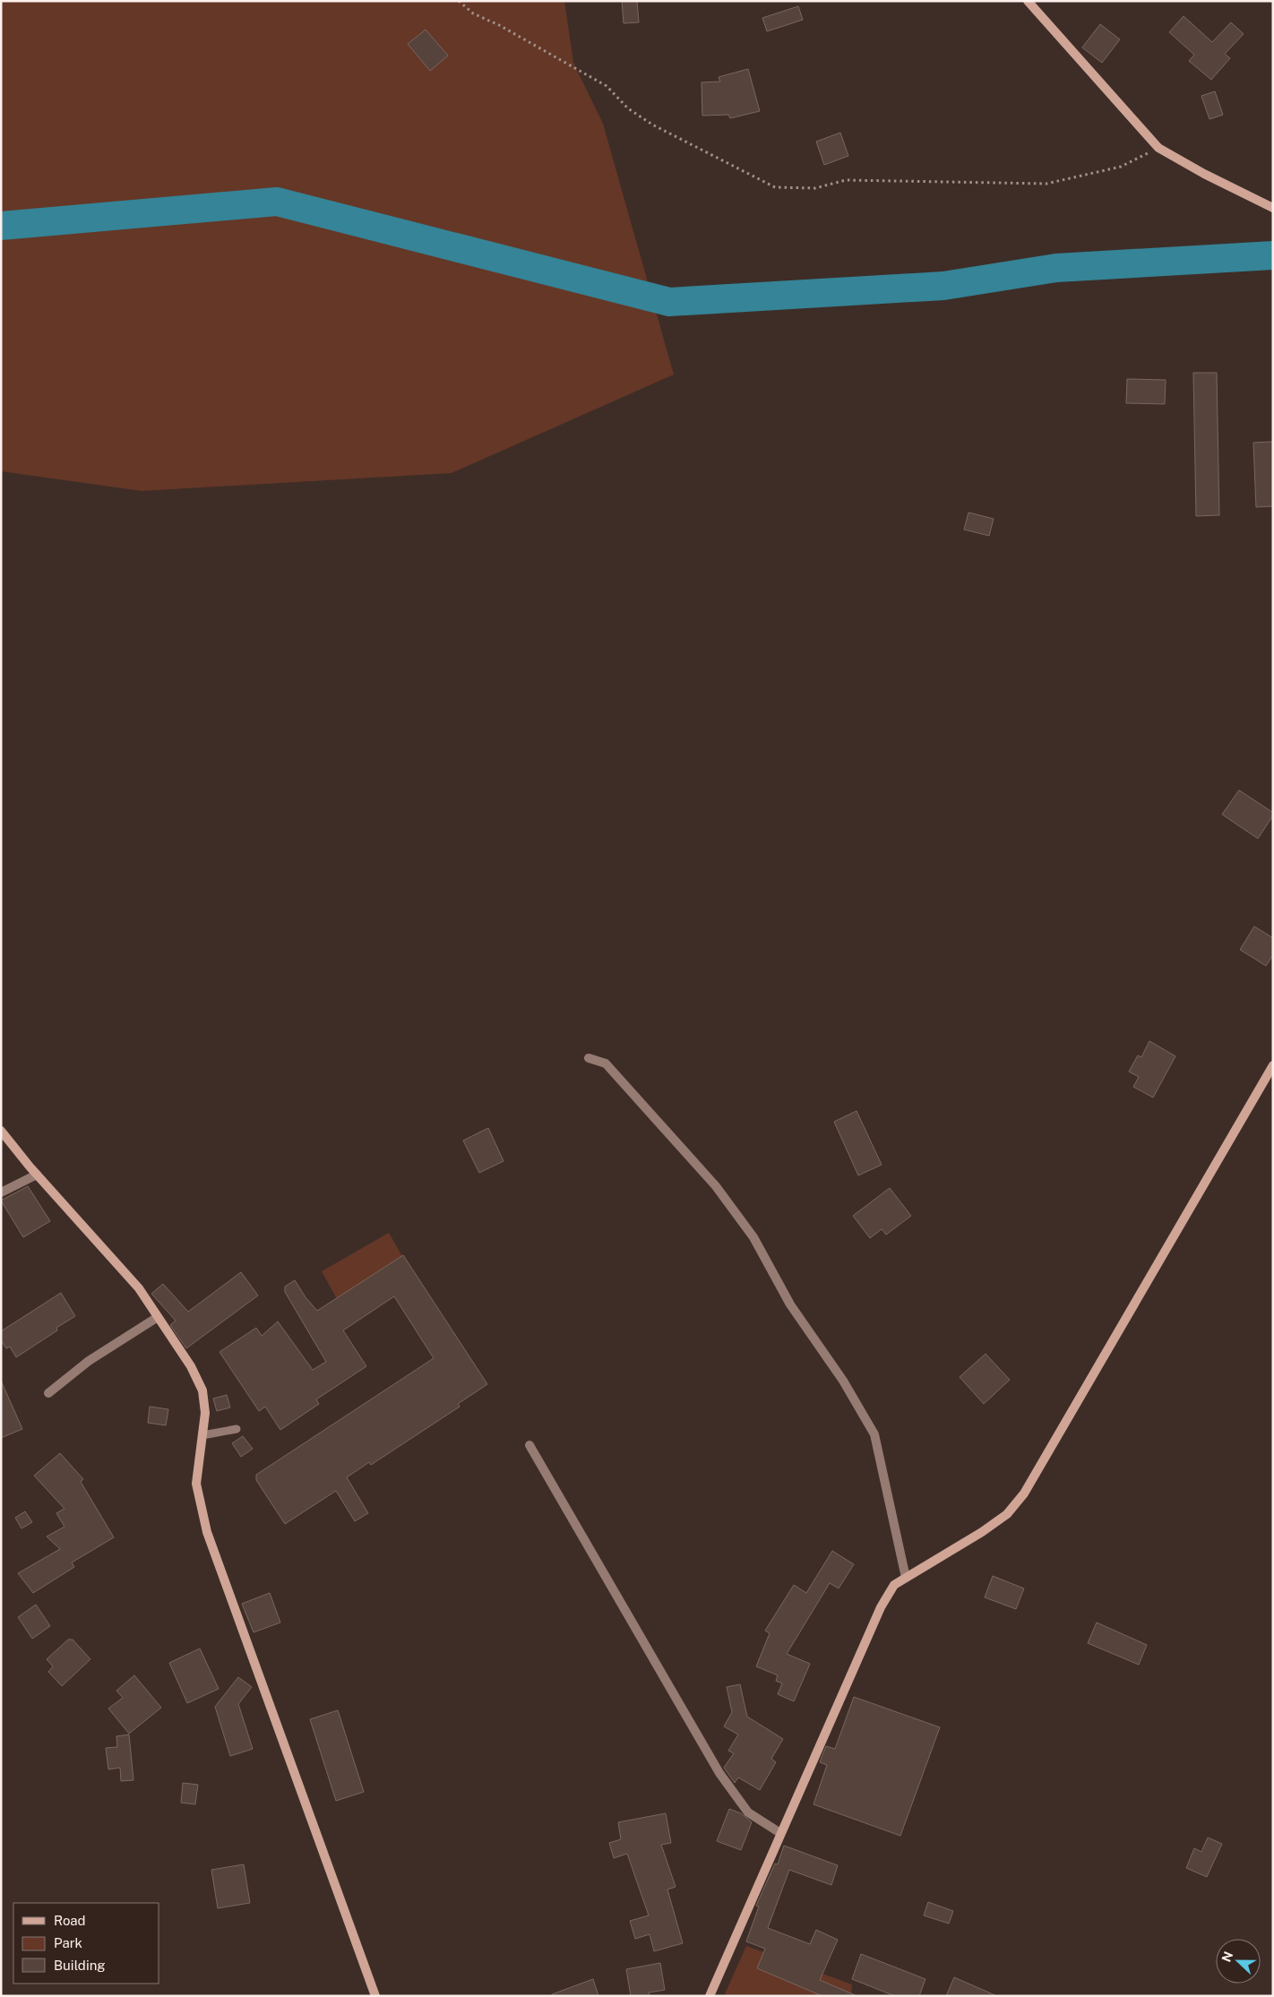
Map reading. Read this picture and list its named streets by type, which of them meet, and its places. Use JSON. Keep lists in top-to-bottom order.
{
  "legend": ["Road", "Park", "Building"],
  "north": "left"
}
